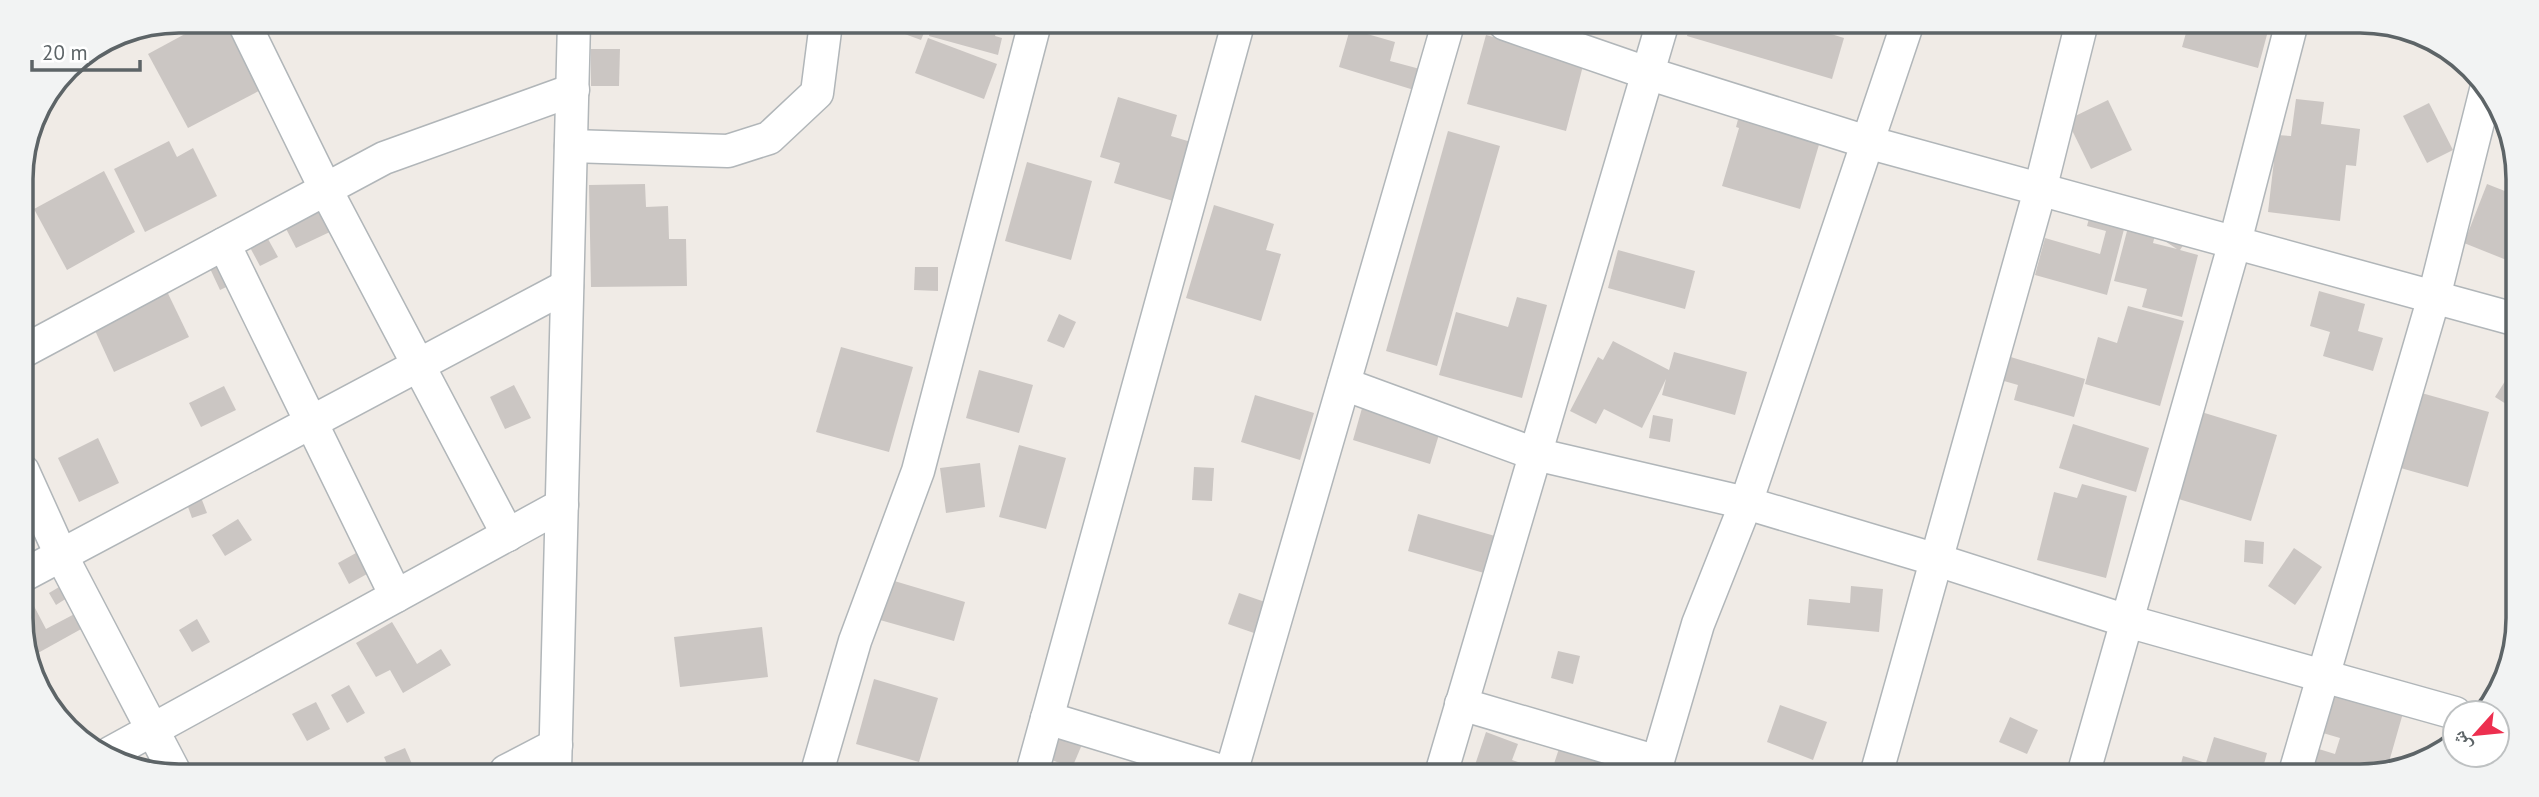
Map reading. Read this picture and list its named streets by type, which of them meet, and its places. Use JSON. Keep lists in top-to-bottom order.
{
  "scale_bar": "20 m",
  "north": "bottom left"
}
